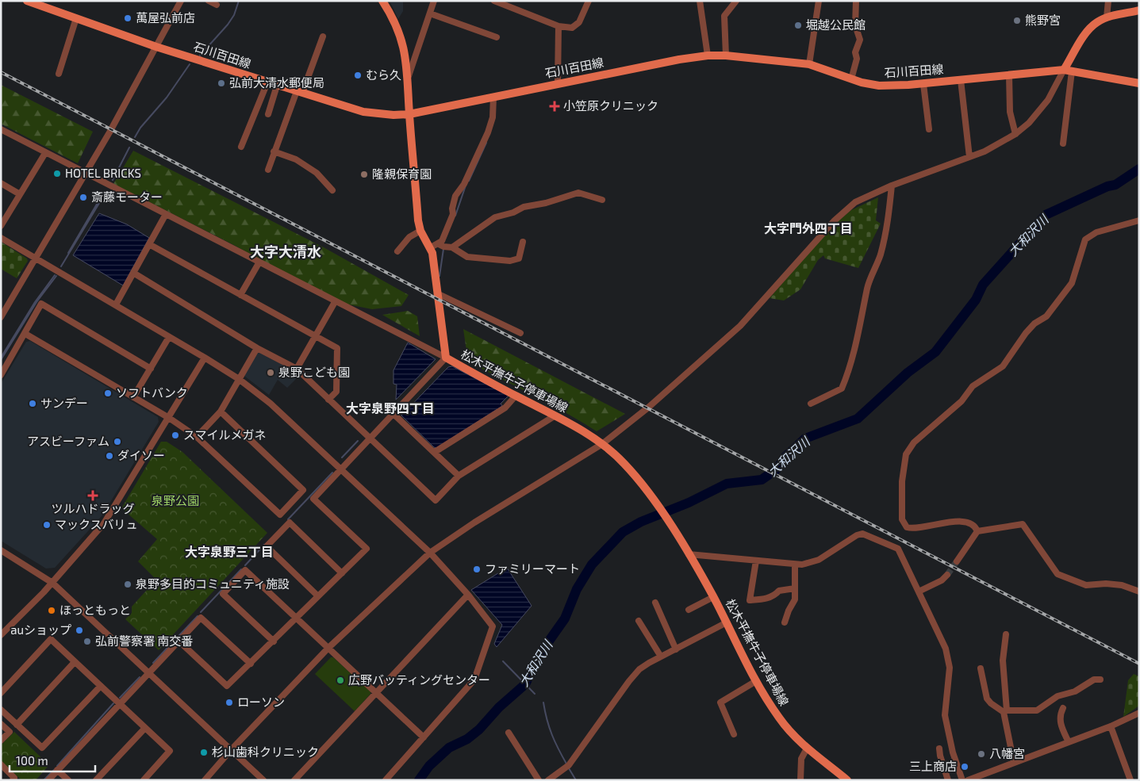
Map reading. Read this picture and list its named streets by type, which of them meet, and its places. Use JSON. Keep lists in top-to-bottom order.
{
  "streets": {
    "main road": ["石川百田線", "松木平撫牛子停車場線"]
  },
  "crossings": [
    ["石川百田線", "松木平撫牛子停車場線"]
  ],
  "districts": [
    "大字門外四丁目",
    "大字大清水",
    "大字泉野四丁目",
    "大字泉野三丁目"
  ],
  "water": ["大和沢川"],
  "parks": ["泉野公園"],
  "places": {
    "other": [
      "萬屋弘前店",
      "熊野宮",
      "堀越公民館",
      "むら久",
      "弘前大清水郵便局",
      "HOTEL BRICKS",
      "隆親保育園",
      "斎藤モーター",
      "泉野こども園",
      "ソフトバンク",
      "サンデー",
      "スマイルメガネ",
      "アスビーファム",
      "ダイソー",
      "マックスバリュ",
      "ファミリーマート",
      "泉野多目的コミュニティ施設",
      "ほっともっと",
      "auショップ",
      "弘前警察署 南交番",
      "広野バッティングセンター",
      "ローソン",
      "杉山歯科クリニック",
      "八幡宮",
      "三上商店"
    ],
    "health": ["小笠原クリニック", "ツルハドラッグ"]
  },
  "scale_bar": "100 m"
}
